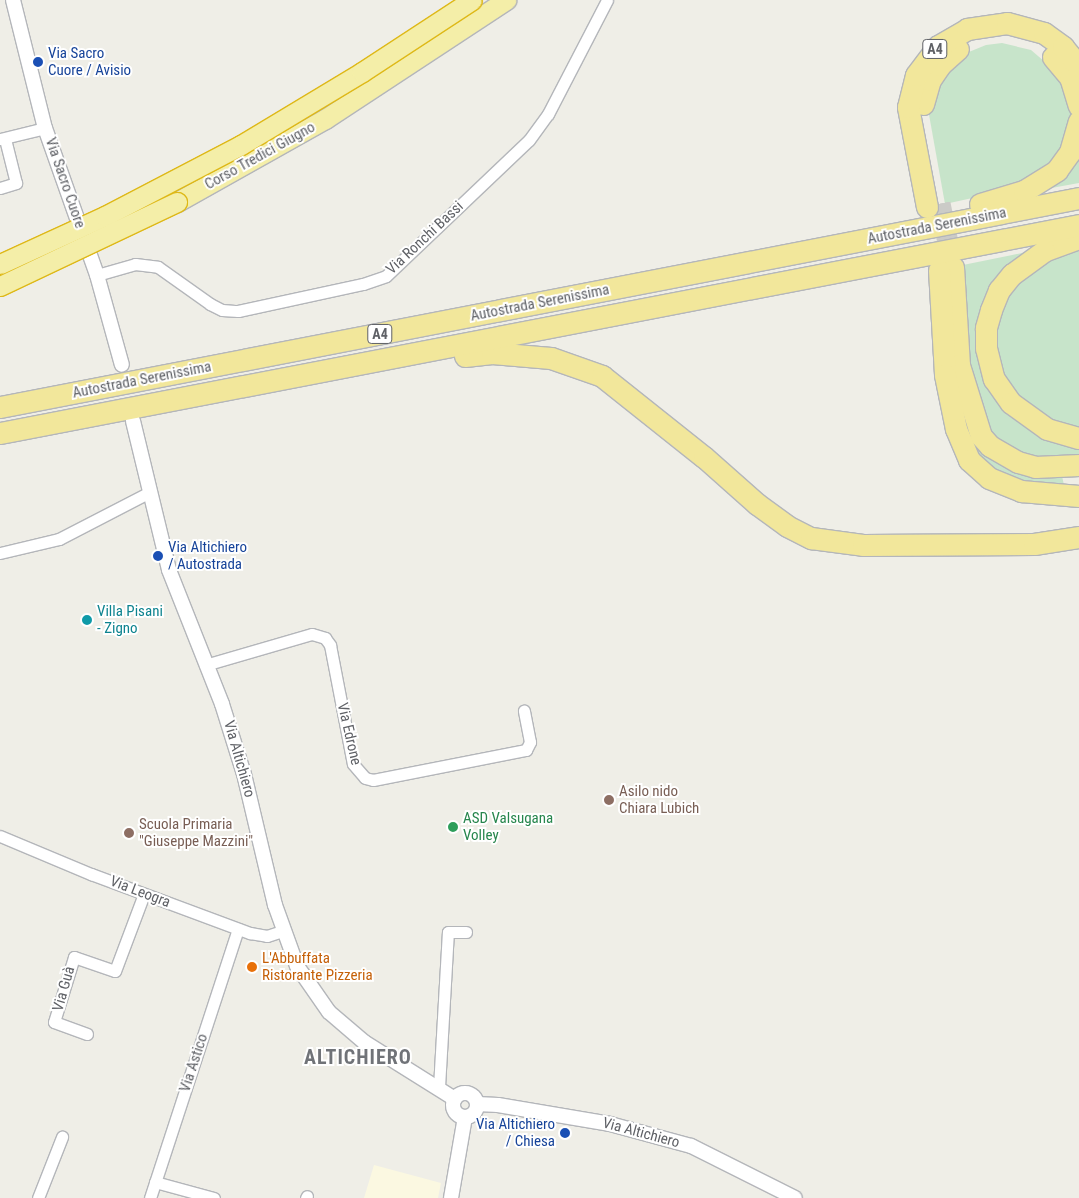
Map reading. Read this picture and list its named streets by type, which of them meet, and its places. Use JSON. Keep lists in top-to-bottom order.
{
  "streets": {
    "highway": ["A4", "Corso Tredici Giugno", "Autostrada Serenissima"],
    "street": [
      "Via Sacro Cuore",
      "Via Ronchi Bassi",
      "Via Edrone",
      "Via Altichiero",
      "Via Leogra",
      "Via Guà",
      "Via Astico"
    ]
  },
  "crossings": [
    ["Via Sacro Cuore", "Via Ronchi Bassi"],
    ["Via Edrone", "Via Altichiero"],
    ["Via Altichiero", "Via Leogra"],
    ["Via Leogra", "Via Guà"],
    ["Via Leogra", "Via Astico"]
  ],
  "districts": ["ALTICHIERO"],
  "places": [
    "Via Sacro Cuore / Avisio",
    "Via Altichiero / Autostrada",
    "Villa Pisani - Zigno",
    "Asilo nido Chiara Lubich",
    "ASD Valsugana Volley",
    "Scuola Primaria \"Giuseppe Mazzini\"",
    "L'Abbuffata Ristorante Pizzeria",
    "Via Altichiero / Chiesa"
  ]
}
